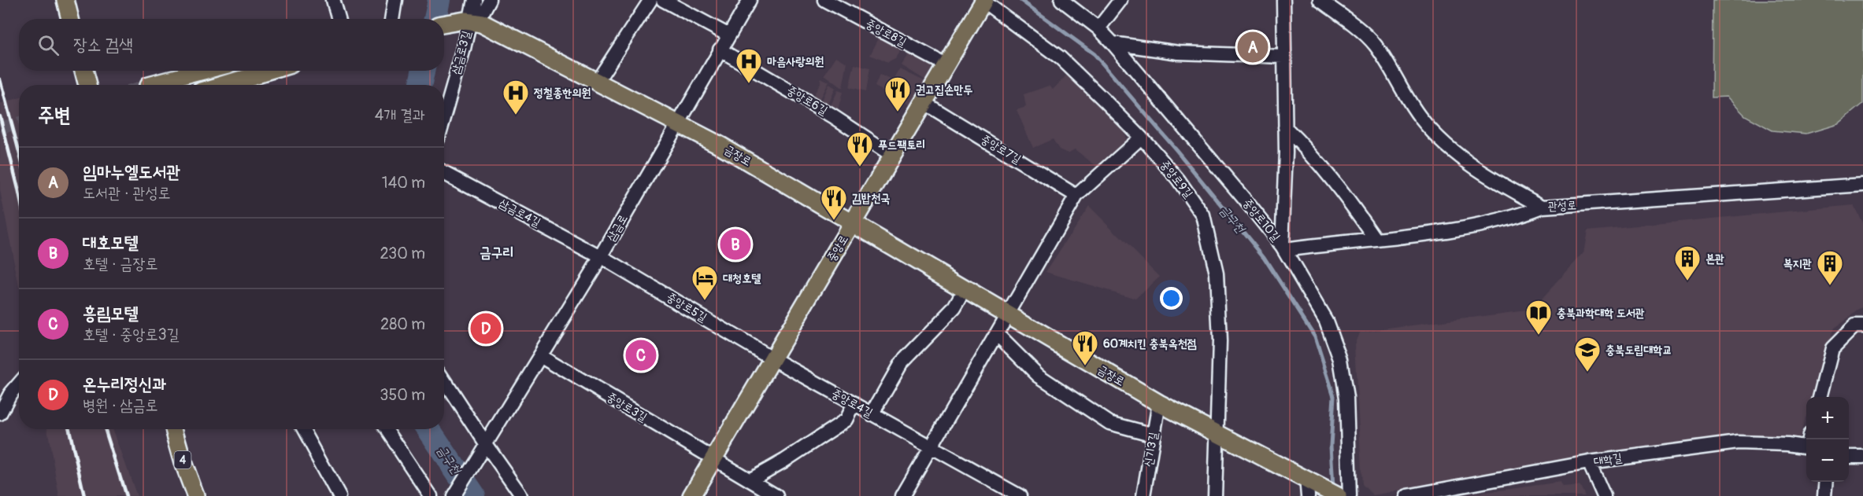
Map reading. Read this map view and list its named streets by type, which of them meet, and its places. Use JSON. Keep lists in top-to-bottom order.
{
  "streets": {
    "main road": ["금장로", "중앙로", "4"],
    "street": [
      "중앙로8길",
      "삼금로3길",
      "중앙로6길",
      "중앙로7길",
      "중앙로9길",
      "관성로",
      "삼금로4길",
      "중앙로10길",
      "삼금로",
      "중앙로5길",
      "중앙로4길",
      "중앙로3길",
      "신기3길",
      "대학길"
    ]
  },
  "crossings": [
    ["중앙로8길", "중앙로"],
    ["삼금로3길", "금장로"],
    ["중앙로6길", "삼금로"],
    ["중앙로6길", "중앙로"],
    ["중앙로7길", "중앙로"],
    ["금장로", "중앙로9길"],
    ["금장로", "삼금로"],
    ["금장로", "중앙로"],
    ["금장로", "신기3길"],
    ["중앙로9길", "중앙로"],
    ["삼금로4길", "삼금로"],
    ["삼금로4길", "중앙로5길"],
    ["삼금로", "중앙로5길"],
    ["삼금로", "중앙로3길"],
    ["중앙로", "중앙로5길"],
    ["중앙로", "중앙로4길"],
    ["중앙로", "중앙로3길"],
    ["중앙로5길", "중앙로4길"]
  ],
  "districts": ["금구리"],
  "water": ["금구천"],
  "places": {
    "hospital": ["마음사랑의원", "정철종한의원"],
    "restaurant": [
      "권고집손만두",
      "푸드팩토리",
      "김밥천국",
      "60계치킨 충북옥천점"
    ],
    "building": ["본관", "복지관"],
    "hotel": ["대청호텔"],
    "library": ["충북과학대학 도서관"],
    "school or university": ["충북도립대학교"]
  },
  "page": {
    "search": "장소 검색",
    "pins": [
      "A",
      "B",
      "D",
      "C"
    ],
    "heading": ["주변", "4개 결과"],
    "list": [
      {
        "mark": "A",
        "name": "임마누엘도서관",
        "note": "도서관 · 관성로",
        "value": "140 m"
      },
      {
        "mark": "B",
        "name": "대호모텔",
        "note": "호텔 · 금장로",
        "value": "230 m"
      },
      {
        "mark": "C",
        "name": "흥림모텔",
        "note": "호텔 · 중앙로3길",
        "value": "280 m"
      },
      {
        "mark": "D",
        "name": "온누리정신과",
        "note": "병원 · 삼금로",
        "value": "350 m"
      }
    ],
    "map_buttons": ["+", "−"]
  }
}
